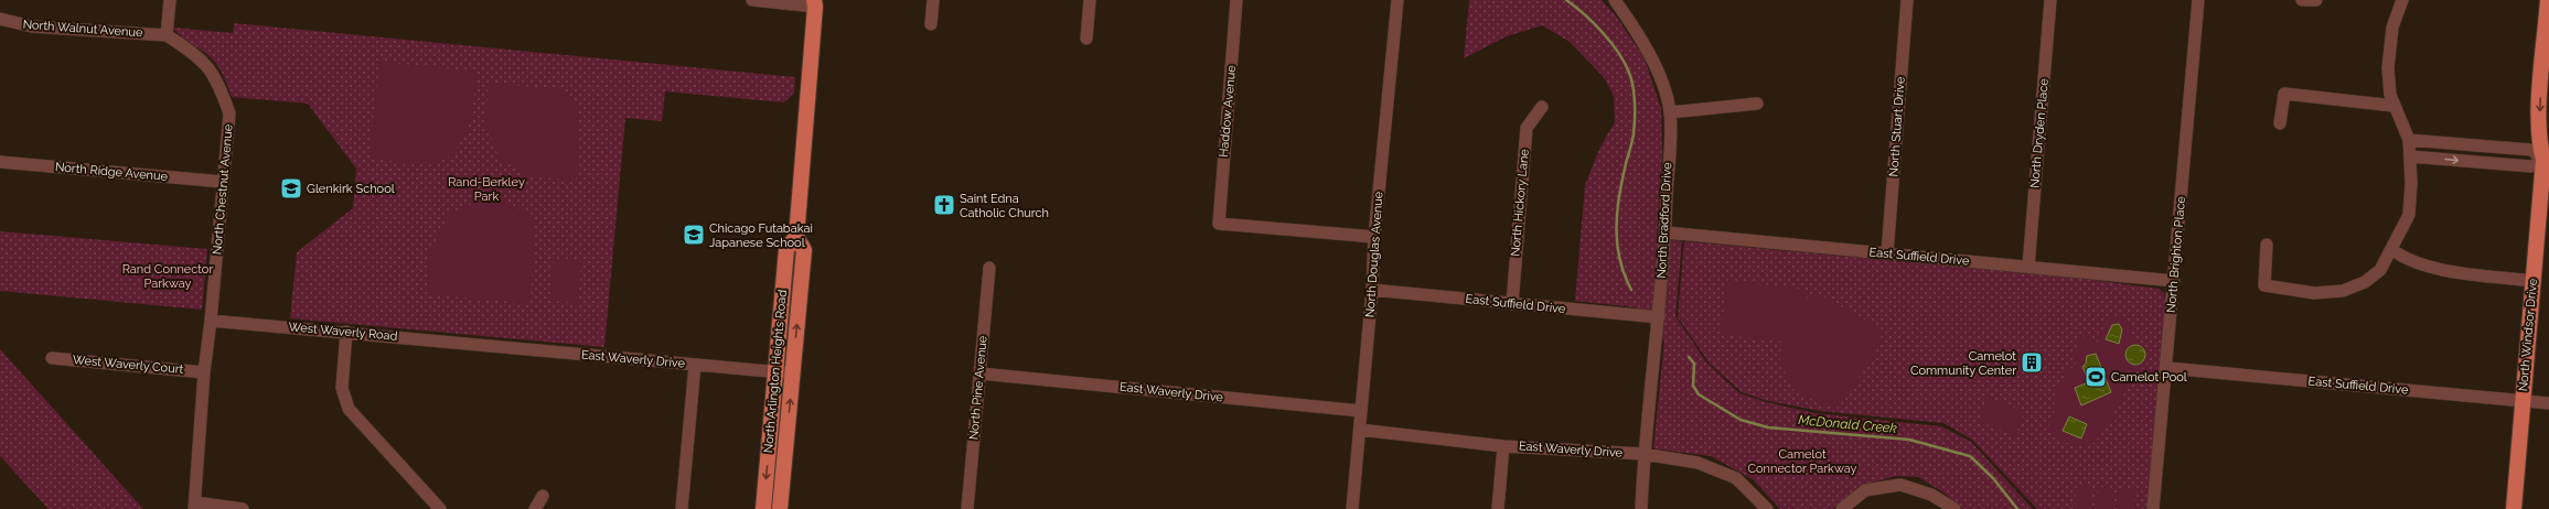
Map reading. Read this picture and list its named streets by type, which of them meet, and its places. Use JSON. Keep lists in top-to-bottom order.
{
  "streets": {
    "main road": ["North Windsor Drive", "North Arlington Heights Road"],
    "street": [
      "North Walnut Avenue",
      "Haddow Avenue",
      "North Stuart Drive",
      "North Dryden Place",
      "North Ridge Avenue",
      "North Chestnut Avenue",
      "North Hickory Lane",
      "North Bradford Drive",
      "North Douglas Avenue",
      "North Brighton Place",
      "East Suffield Drive",
      "West Waverly Road",
      "East Waverly Drive",
      "West Waverly Court",
      "North Pine Avenue"
    ]
  },
  "crossings": [
    ["North Walnut Avenue", "North Chestnut Avenue"],
    ["Haddow Avenue", "North Douglas Avenue"],
    ["North Stuart Drive", "East Suffield Drive"],
    ["North Dryden Place", "East Suffield Drive"],
    ["North Ridge Avenue", "North Chestnut Avenue"],
    ["North Chestnut Avenue", "West Waverly Road"],
    ["North Chestnut Avenue", "West Waverly Court"],
    ["North Hickory Lane", "East Suffield Drive"],
    ["North Bradford Drive", "East Suffield Drive"],
    ["North Bradford Drive", "East Waverly Drive"],
    ["North Douglas Avenue", "East Suffield Drive"],
    ["North Douglas Avenue", "East Waverly Drive"],
    ["North Brighton Place", "East Suffield Drive"],
    ["East Suffield Drive", "North Windsor Drive"],
    ["West Waverly Road", "East Waverly Drive"],
    ["East Waverly Drive", "North Arlington Heights Road"],
    ["East Waverly Drive", "North Pine Avenue"]
  ],
  "water": ["McDonald Creek"],
  "parks": ["Rand-Berkley Park", "Rand Connector Parkway", "Camelot Connector Parkway"],
  "places": {
    "school or university": ["Glenkirk School", "Chicago Futabakai Japanese School"],
    "church": ["Saint Edna Catholic Church"],
    "building": ["Camelot Community Center"],
    "sports": ["Camelot Pool"]
  }
}
